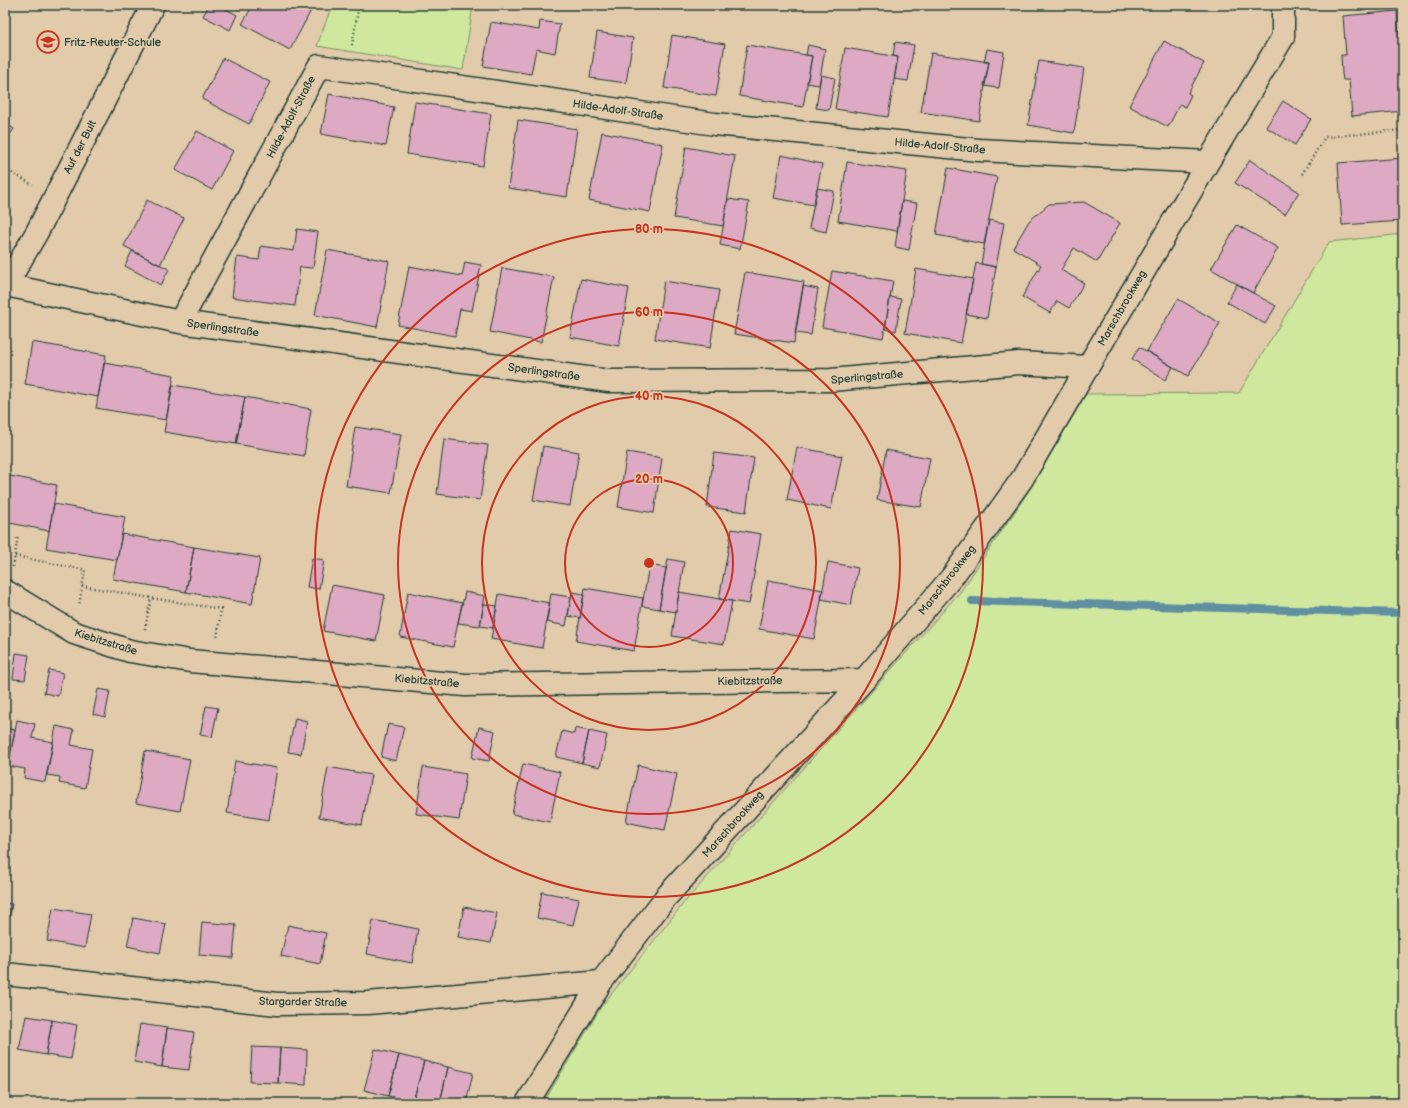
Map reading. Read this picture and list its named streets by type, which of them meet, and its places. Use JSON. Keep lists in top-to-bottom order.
{
  "streets": {
    "street": [
      "Hilde-Adolf-Straße",
      "Auf der Bult",
      "Marschbrookweg",
      "Sperlingstraße",
      "Kiebitzstraße",
      "Stargarder Straße"
    ]
  },
  "crossings": [
    ["Hilde-Adolf-Straße", "Marschbrookweg"],
    ["Hilde-Adolf-Straße", "Sperlingstraße"],
    ["Auf der Bult", "Sperlingstraße"],
    ["Marschbrookweg", "Sperlingstraße"],
    ["Marschbrookweg", "Kiebitzstraße"],
    ["Marschbrookweg", "Stargarder Straße"]
  ],
  "places": {
    "school or university": ["Fritz-Reuter-Schule"]
  },
  "rings": [
    "80 m",
    "60 m",
    "40 m",
    "20 m"
  ]
}
